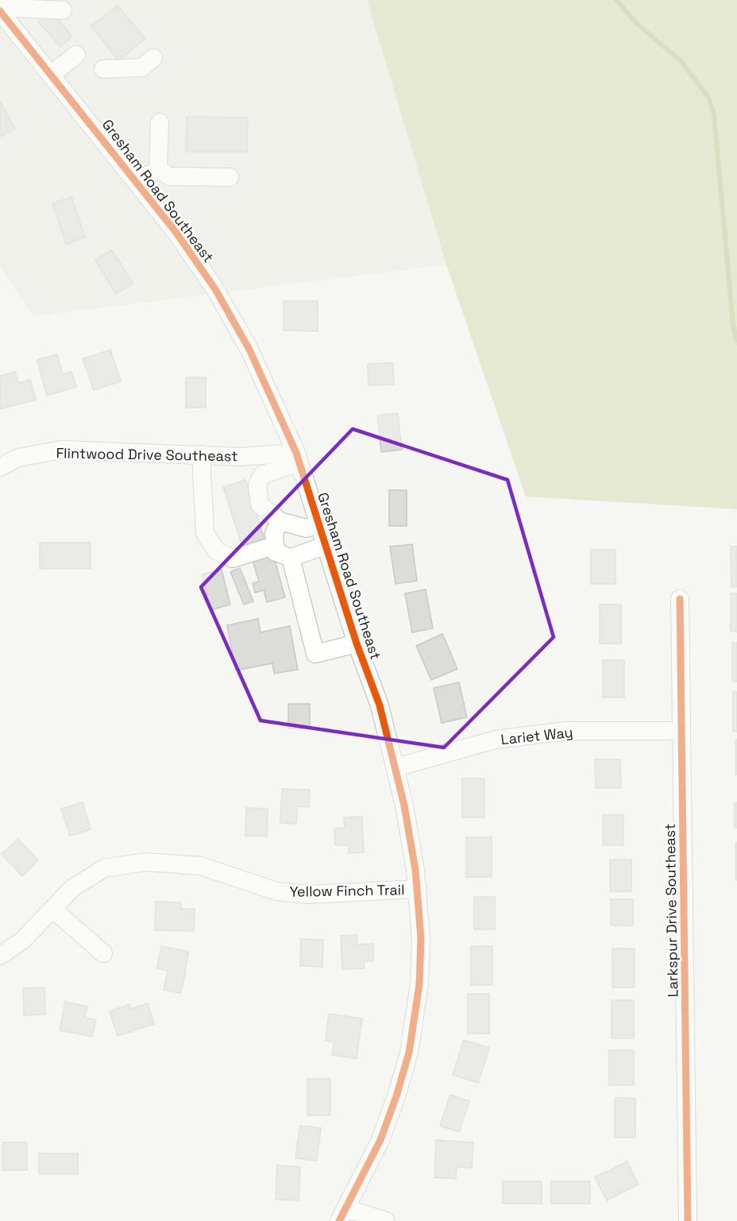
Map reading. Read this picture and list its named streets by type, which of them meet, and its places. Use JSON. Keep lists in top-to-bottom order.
{
  "streets": {
    "street": [
      "Gresham Road Southeast",
      "Flintwood Drive Southeast",
      "Lariet Way",
      "Yellow Finch Trail",
      "Larkspur Drive Southeast"
    ]
  },
  "crossings": [
    ["Gresham Road Southeast", "Flintwood Drive Southeast"],
    ["Gresham Road Southeast", "Lariet Way"],
    ["Gresham Road Southeast", "Yellow Finch Trail"],
    ["Lariet Way", "Larkspur Drive Southeast"]
  ]
}
